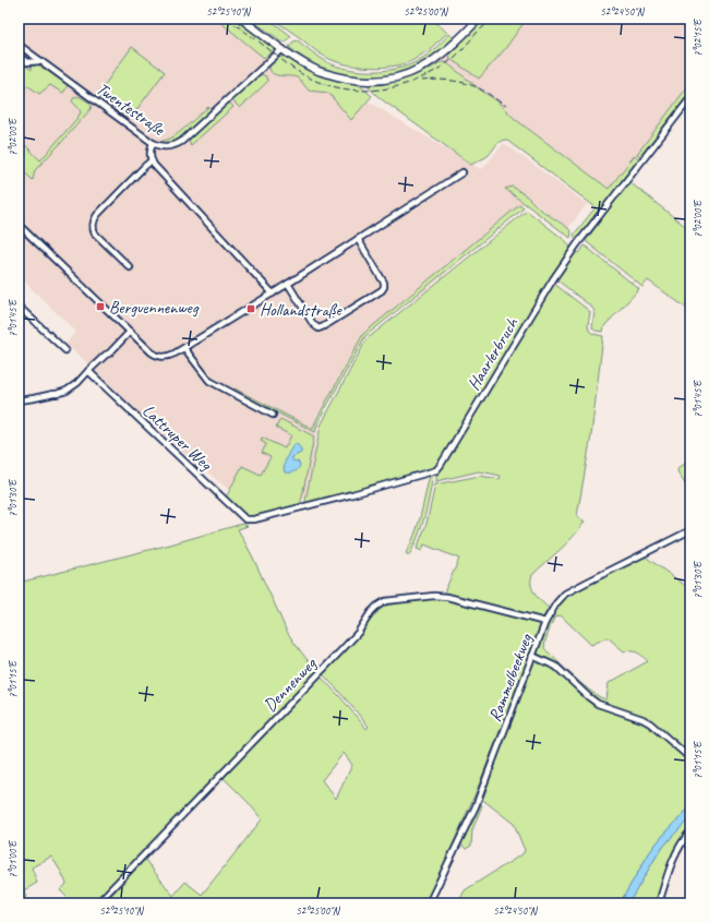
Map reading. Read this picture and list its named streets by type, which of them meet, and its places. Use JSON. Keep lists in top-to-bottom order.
{
  "streets": {
    "street": [
      "Twentestraße",
      "Haarlerbruch",
      "Lattruper Weg",
      "Rammelbeekweg",
      "Dennenweg"
    ]
  },
  "crossings": [
    ["Haarlerbruch", "Lattruper Weg"],
    ["Rammelbeekweg", "Dennenweg"]
  ],
  "places": {
    "transit": ["Bergvennenweg", "Hollandstraße"]
  },
  "coordinates": [
    "52°25'10\"N",
    "52°25'00\"N",
    "52°24'50\"N",
    "7°02'15\"E",
    "7°02'00\"E",
    "7°01'45\"E",
    "7°01'30\"E",
    "7°01'15\"E",
    "7°01'00\"E"
  ]
}
